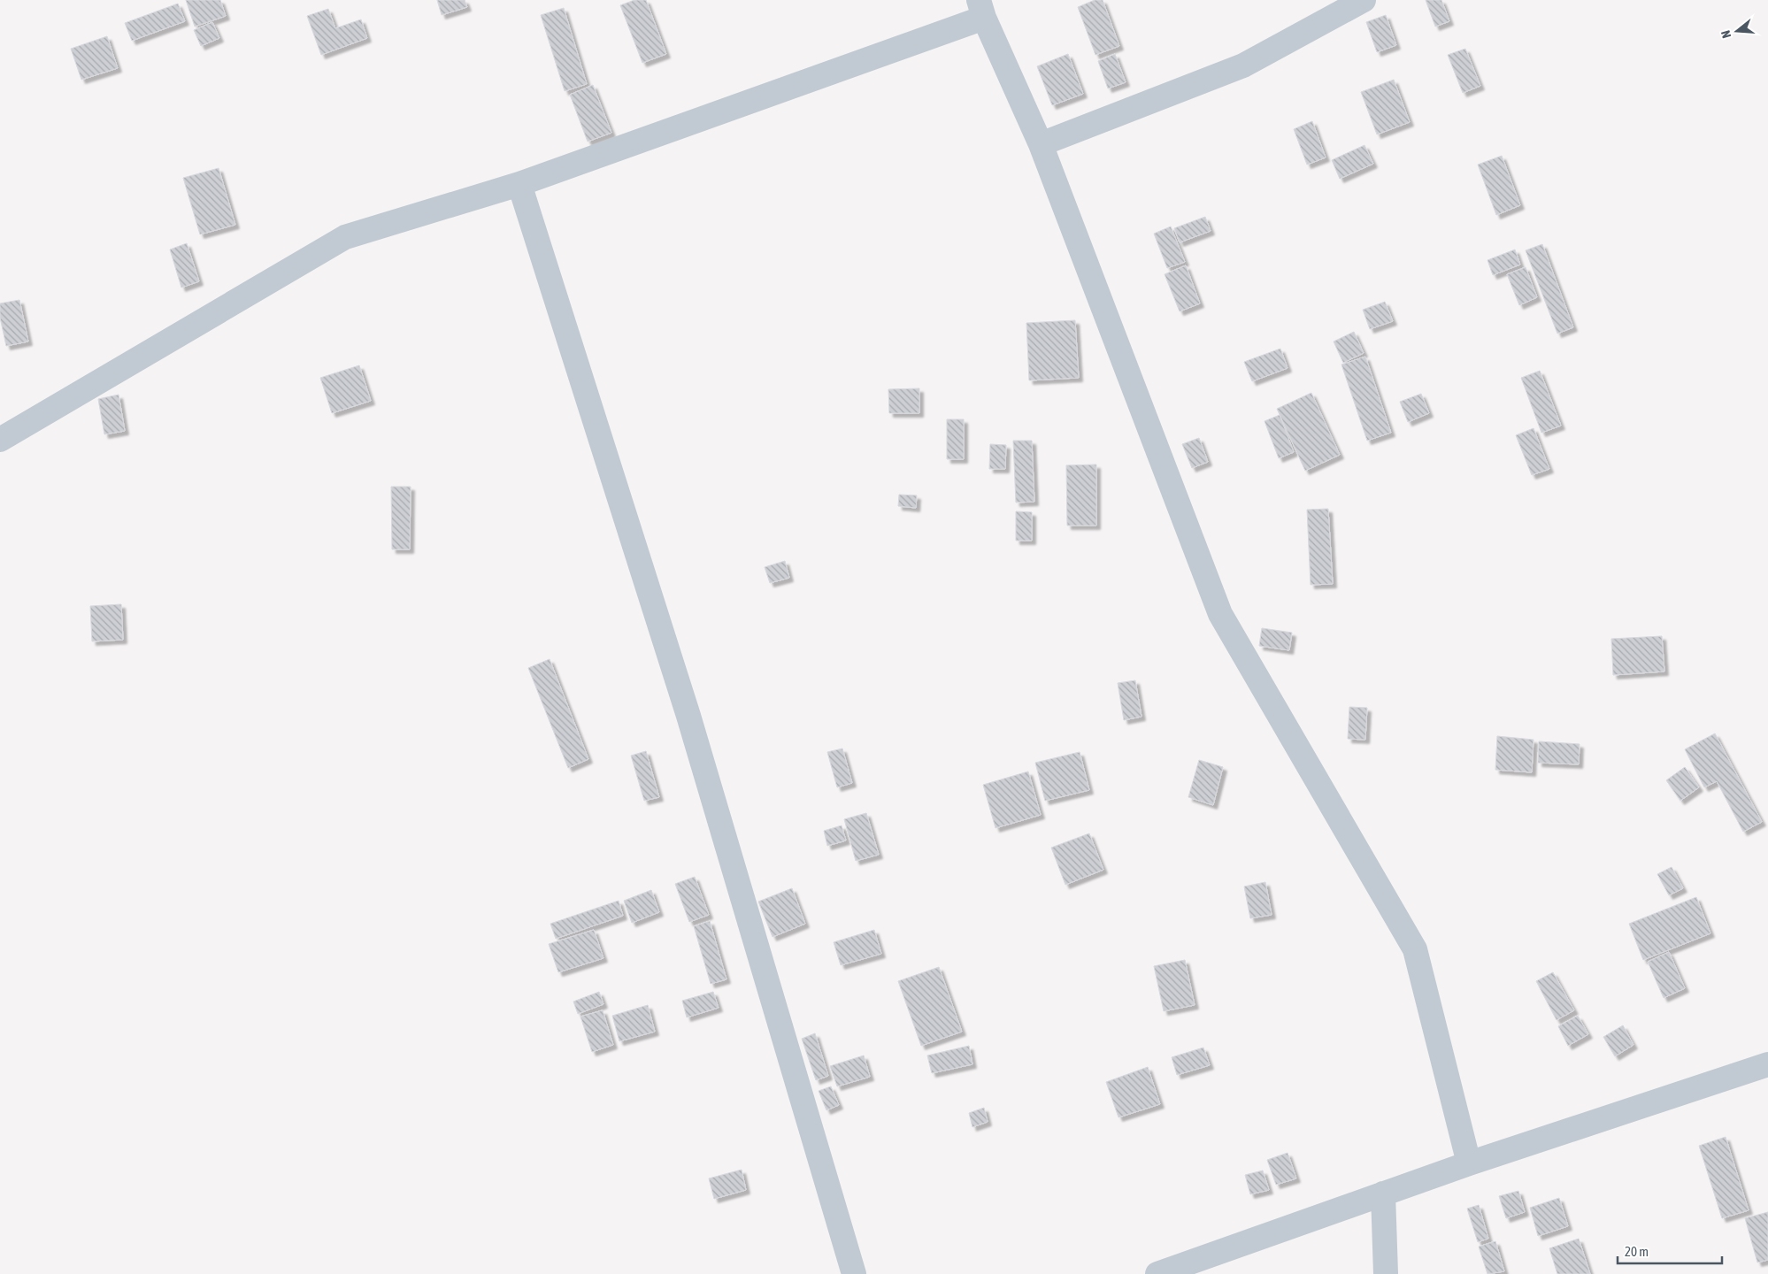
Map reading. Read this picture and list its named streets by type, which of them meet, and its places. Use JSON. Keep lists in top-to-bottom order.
{
  "scale_bar": "20 m",
  "north": "left"
}
